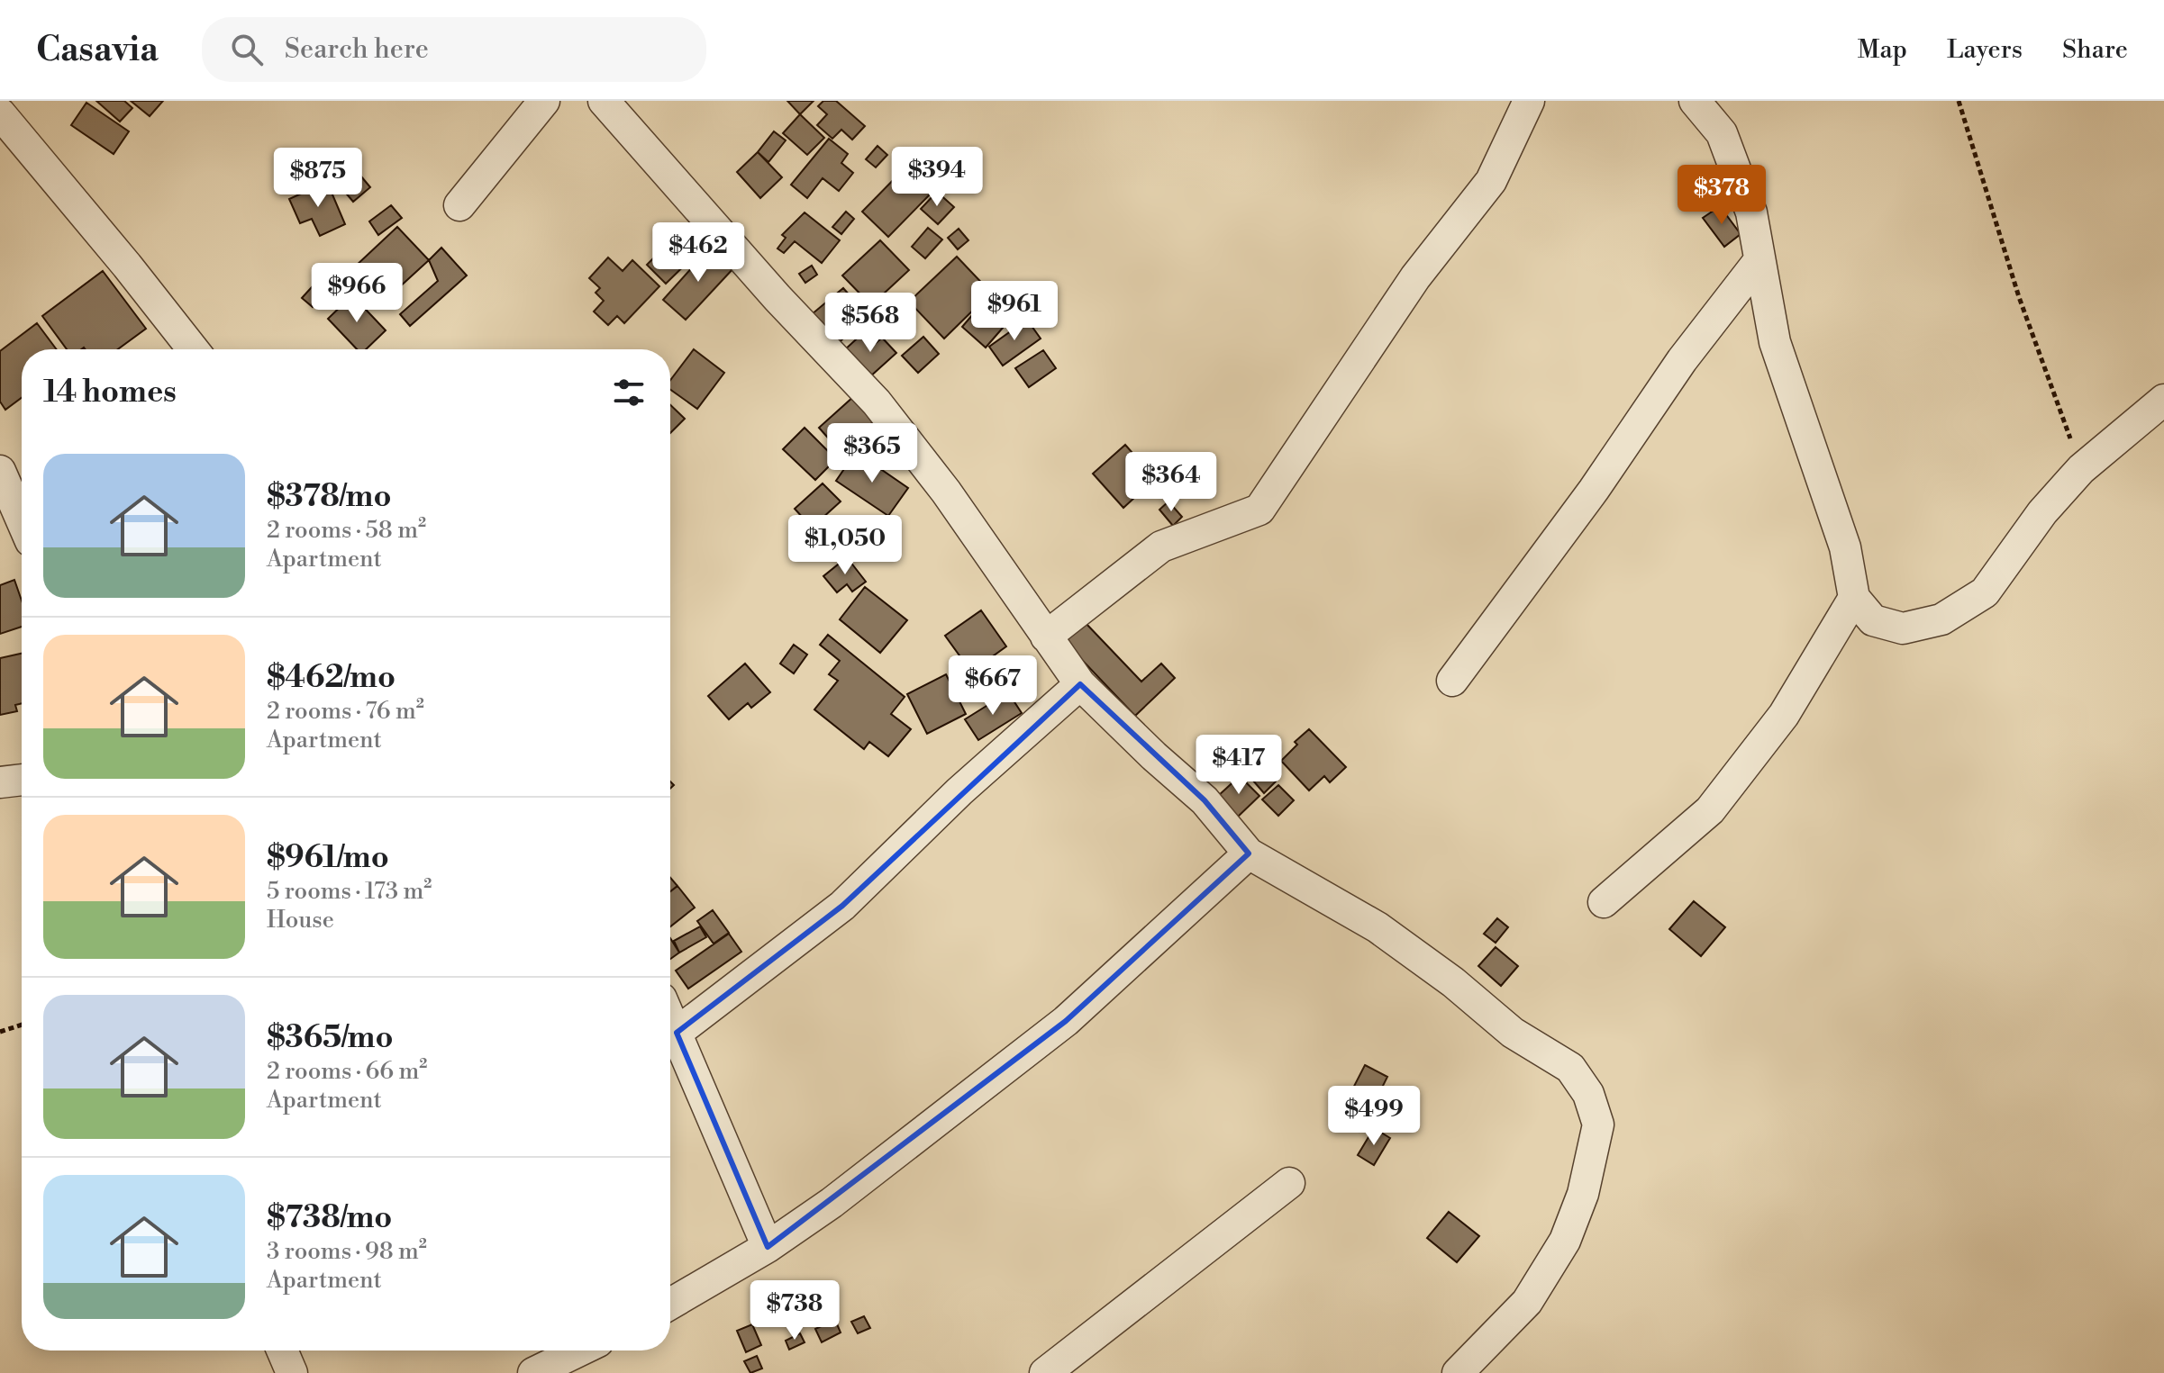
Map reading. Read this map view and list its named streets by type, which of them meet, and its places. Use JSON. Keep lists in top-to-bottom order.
{
  "page": {
    "header": "Casavia",
    "search": "Search here",
    "nav": ["Map", "Layers", "Share"],
    "price": [
      "$394",
      "$875",
      "$378",
      "$462",
      "$966",
      "$961",
      "$568",
      "$365",
      "$364",
      "$1,050",
      "$667",
      "$417",
      "$499",
      "$738"
    ],
    "heading": "14 homes",
    "list": [
      {
        "name": "$378/mo",
        "note": "2 rooms · 58 m² · Apartment"
      },
      {
        "name": "$462/mo",
        "note": "2 rooms · 76 m² · Apartment"
      },
      {
        "name": "$961/mo",
        "note": "5 rooms · 173 m² · House"
      },
      {
        "name": "$365/mo",
        "note": "2 rooms · 66 m² · Apartment"
      },
      {
        "name": "$738/mo",
        "note": "3 rooms · 98 m² · Apartment"
      }
    ]
  }
}
